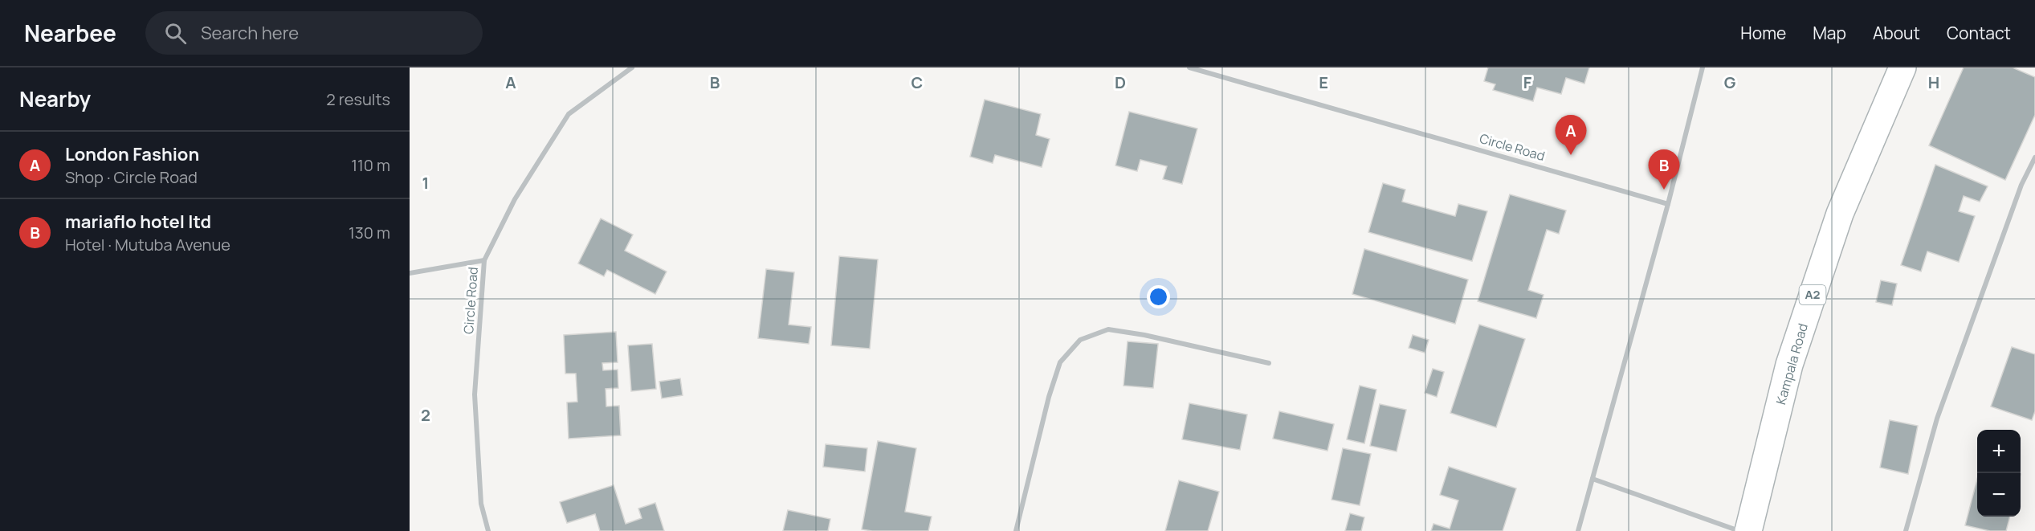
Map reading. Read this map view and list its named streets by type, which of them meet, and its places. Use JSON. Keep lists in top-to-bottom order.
{
  "streets": {
    "main road": ["A2", "Kampala Road"],
    "street": ["Circle Road"]
  },
  "page": {
    "header": "Nearbee",
    "search": "Search here",
    "nav": [
      "Home",
      "Map",
      "About",
      "Contact"
    ],
    "heading": ["Nearby", "2 results"],
    "pins": ["A", "B"],
    "list": [
      {
        "mark": "A",
        "name": "London Fashion",
        "note": "Shop · Circle Road",
        "value": "110 m"
      },
      {
        "mark": "B",
        "name": "mariaflo hotel ltd",
        "note": "Hotel · Mutuba Avenue",
        "value": "130 m"
      }
    ],
    "map_buttons": ["+", "−"]
  },
  "grid": {
    "columns": [
      "A",
      "B",
      "C",
      "D",
      "E",
      "F",
      "G",
      "H"
    ],
    "rows": ["1", "2"]
  }
}
